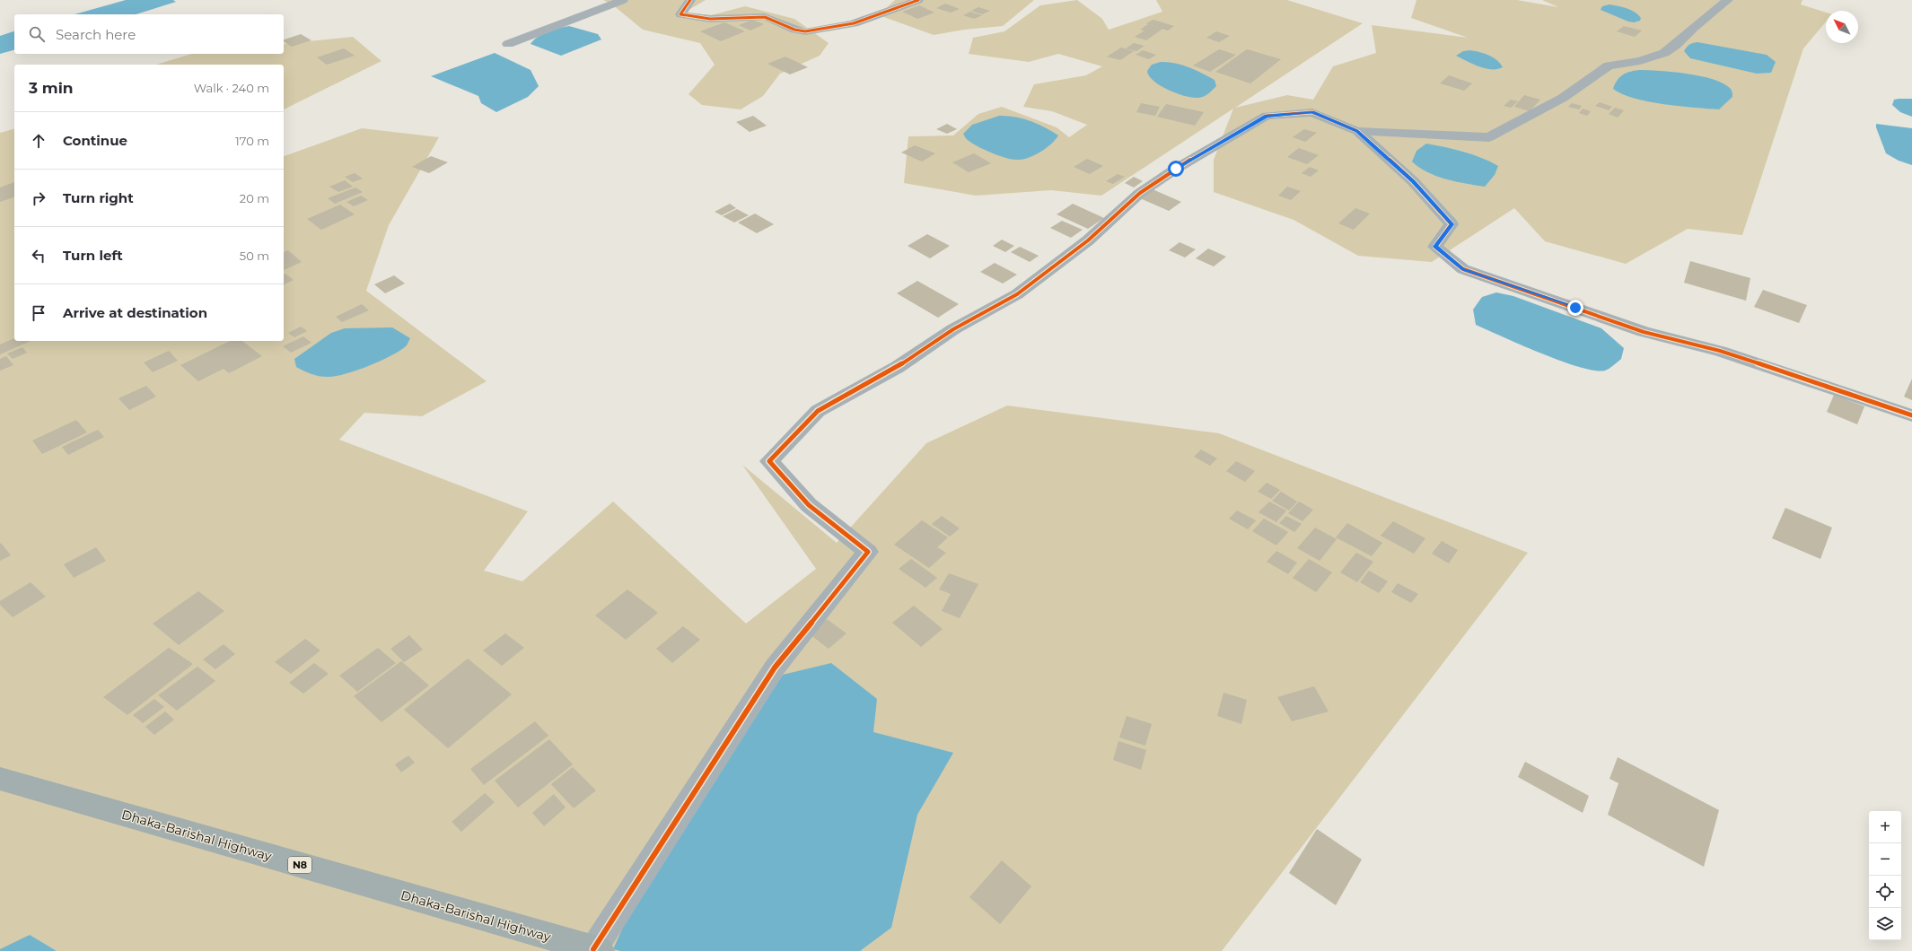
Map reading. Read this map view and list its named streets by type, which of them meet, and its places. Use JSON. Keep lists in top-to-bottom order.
{
  "streets": {
    "highway": ["Dhaka-Barishal Highway", "N8"]
  },
  "north": "top left",
  "page": {
    "search": "Search here",
    "heading": ["3 min", "Walk · 240 m"],
    "list": [
      ["Continue", "170 m"],
      ["Turn right", "20 m"],
      ["Turn left", "50 m"],
      "Arrive at destination"
    ],
    "map_buttons": ["+", "−"]
  }
}
